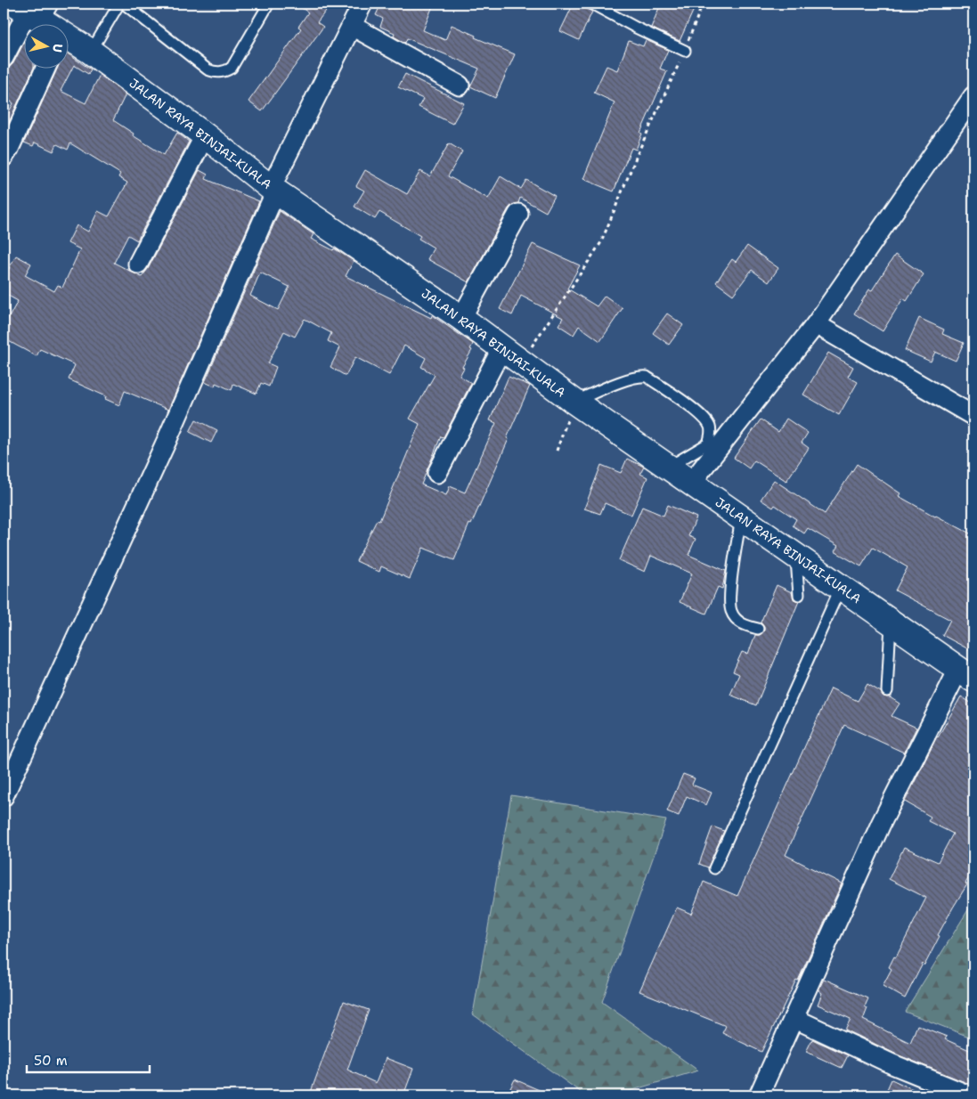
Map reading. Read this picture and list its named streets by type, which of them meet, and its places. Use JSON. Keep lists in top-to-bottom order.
{
  "streets": {
    "main road": ["JALAN RAYA BINJAI-KUALA"]
  },
  "scale_bar": "50 m",
  "north": "right"
}
